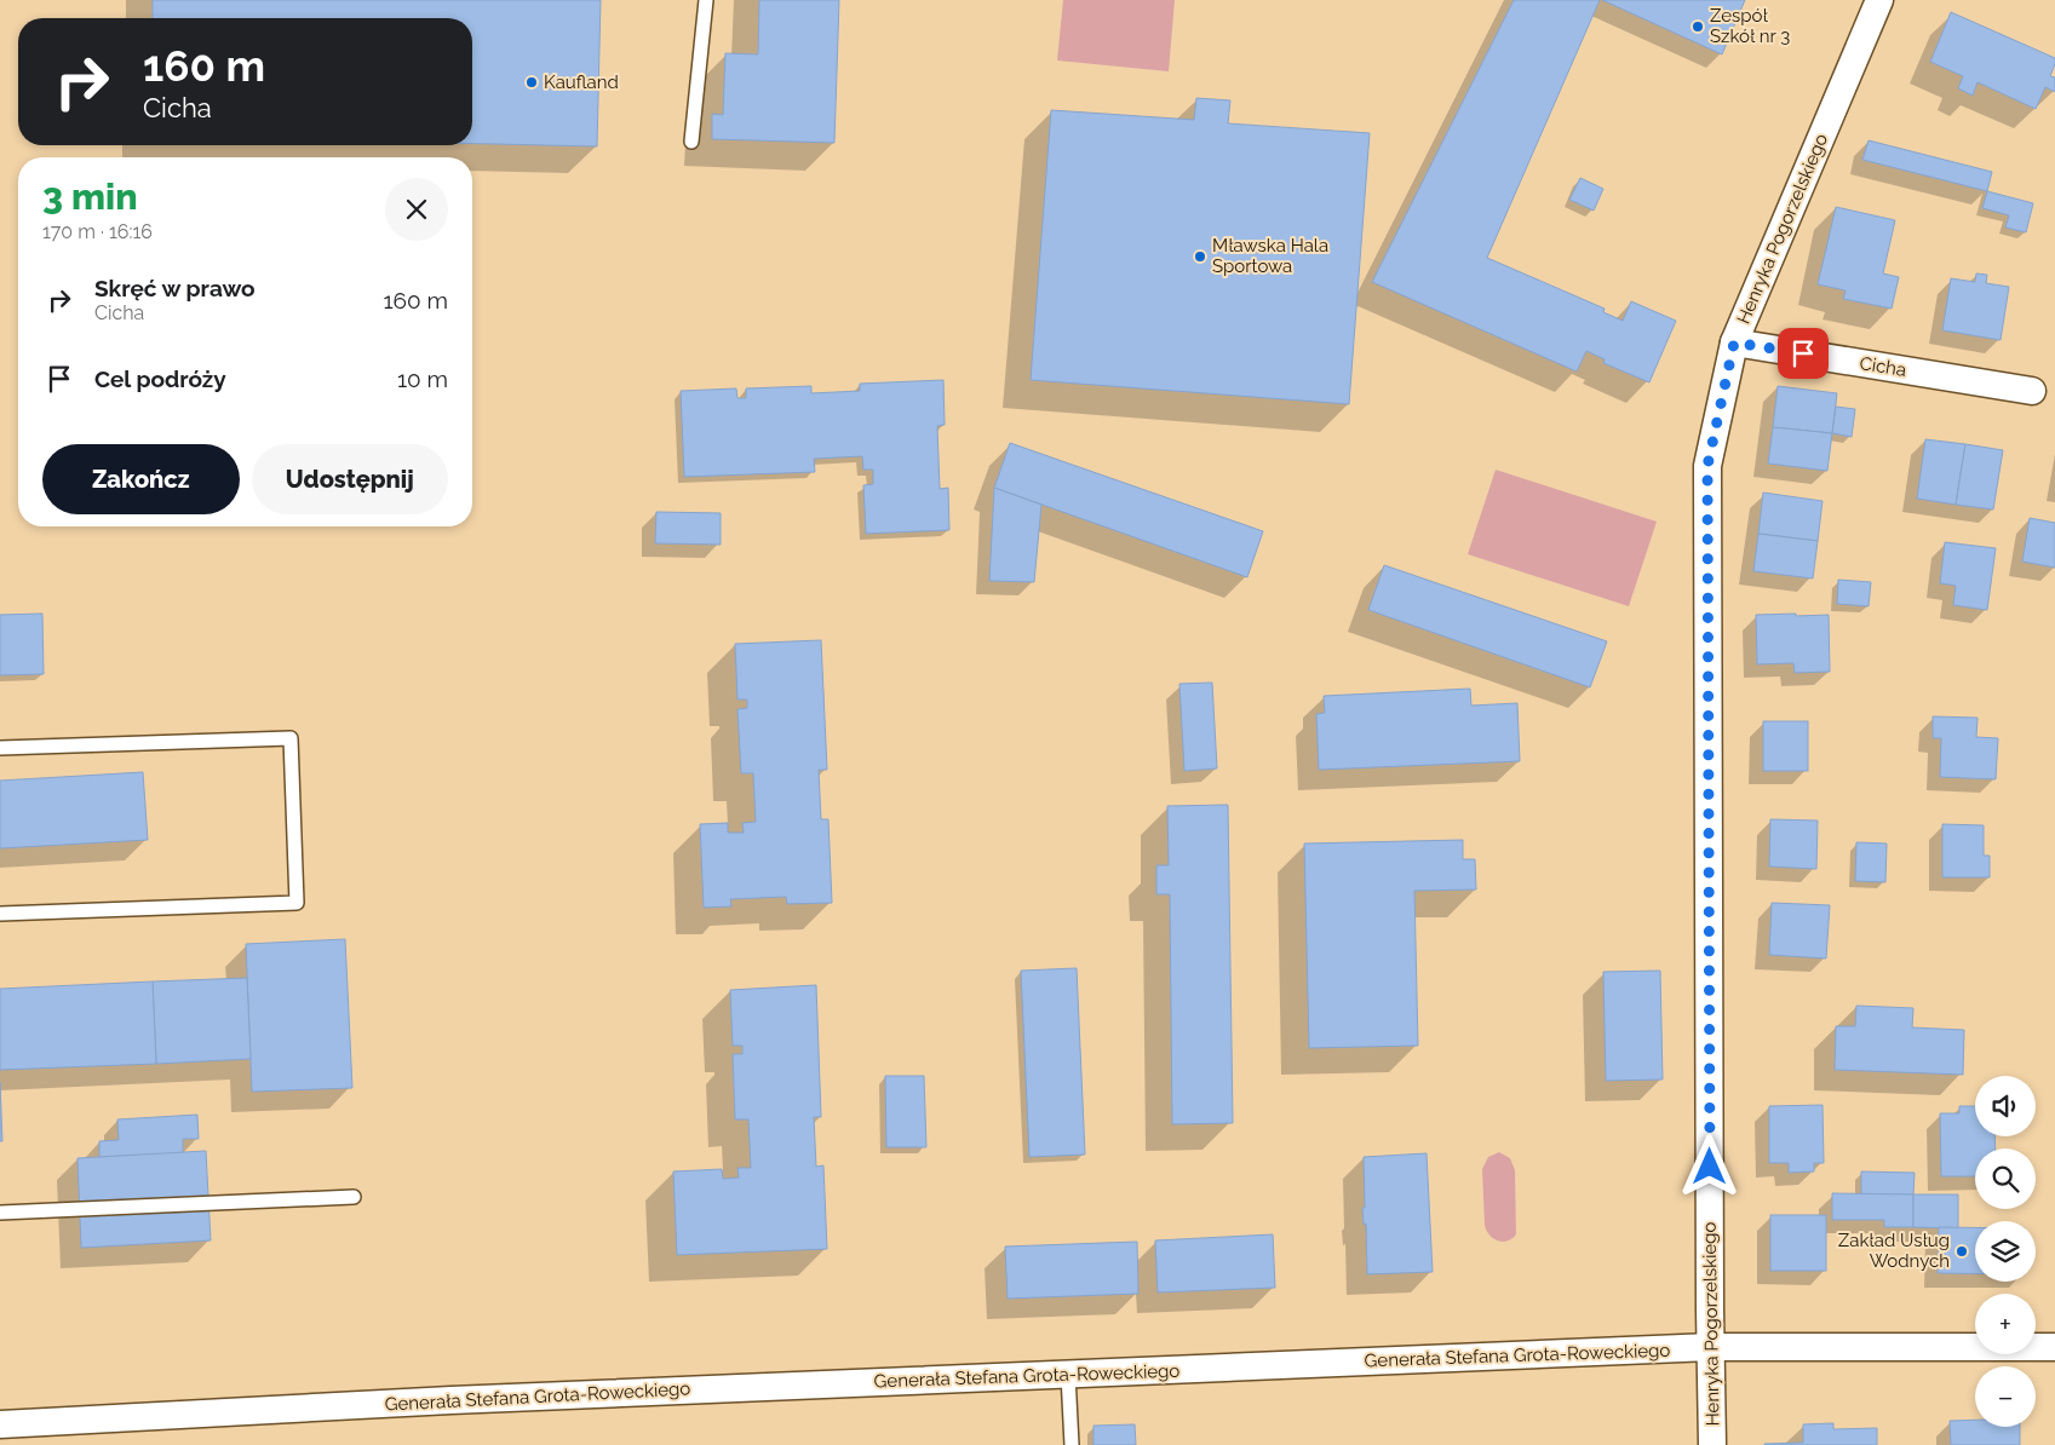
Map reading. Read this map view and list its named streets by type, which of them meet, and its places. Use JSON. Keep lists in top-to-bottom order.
{
  "streets": {
    "street": ["Henryka Pogorzelskiego", "Cicha", "Generała Stefana Grota-Roweckiego"]
  },
  "crossings": [
    ["Henryka Pogorzelskiego", "Cicha"],
    ["Henryka Pogorzelskiego", "Generała Stefana Grota-Roweckiego"]
  ],
  "places": [
    "Zespół Szkół nr 3",
    "Kaufland",
    "Mławska Hala Sportowa",
    "Zakład Usług Wodnych"
  ],
  "page": {
    "turn": ["160 m", "Cicha"],
    "heading": ["3 min", "170 m · 16:16"],
    "list": [
      {
        "name": "Skręć w prawo",
        "note": "Cicha",
        "value": "160 m"
      },
      {
        "name": "Cel podróży",
        "value": "10 m"
      }
    ],
    "buttons": ["Zakończ", "Udostępnij"],
    "map_buttons": ["+", "−"]
  }
}
